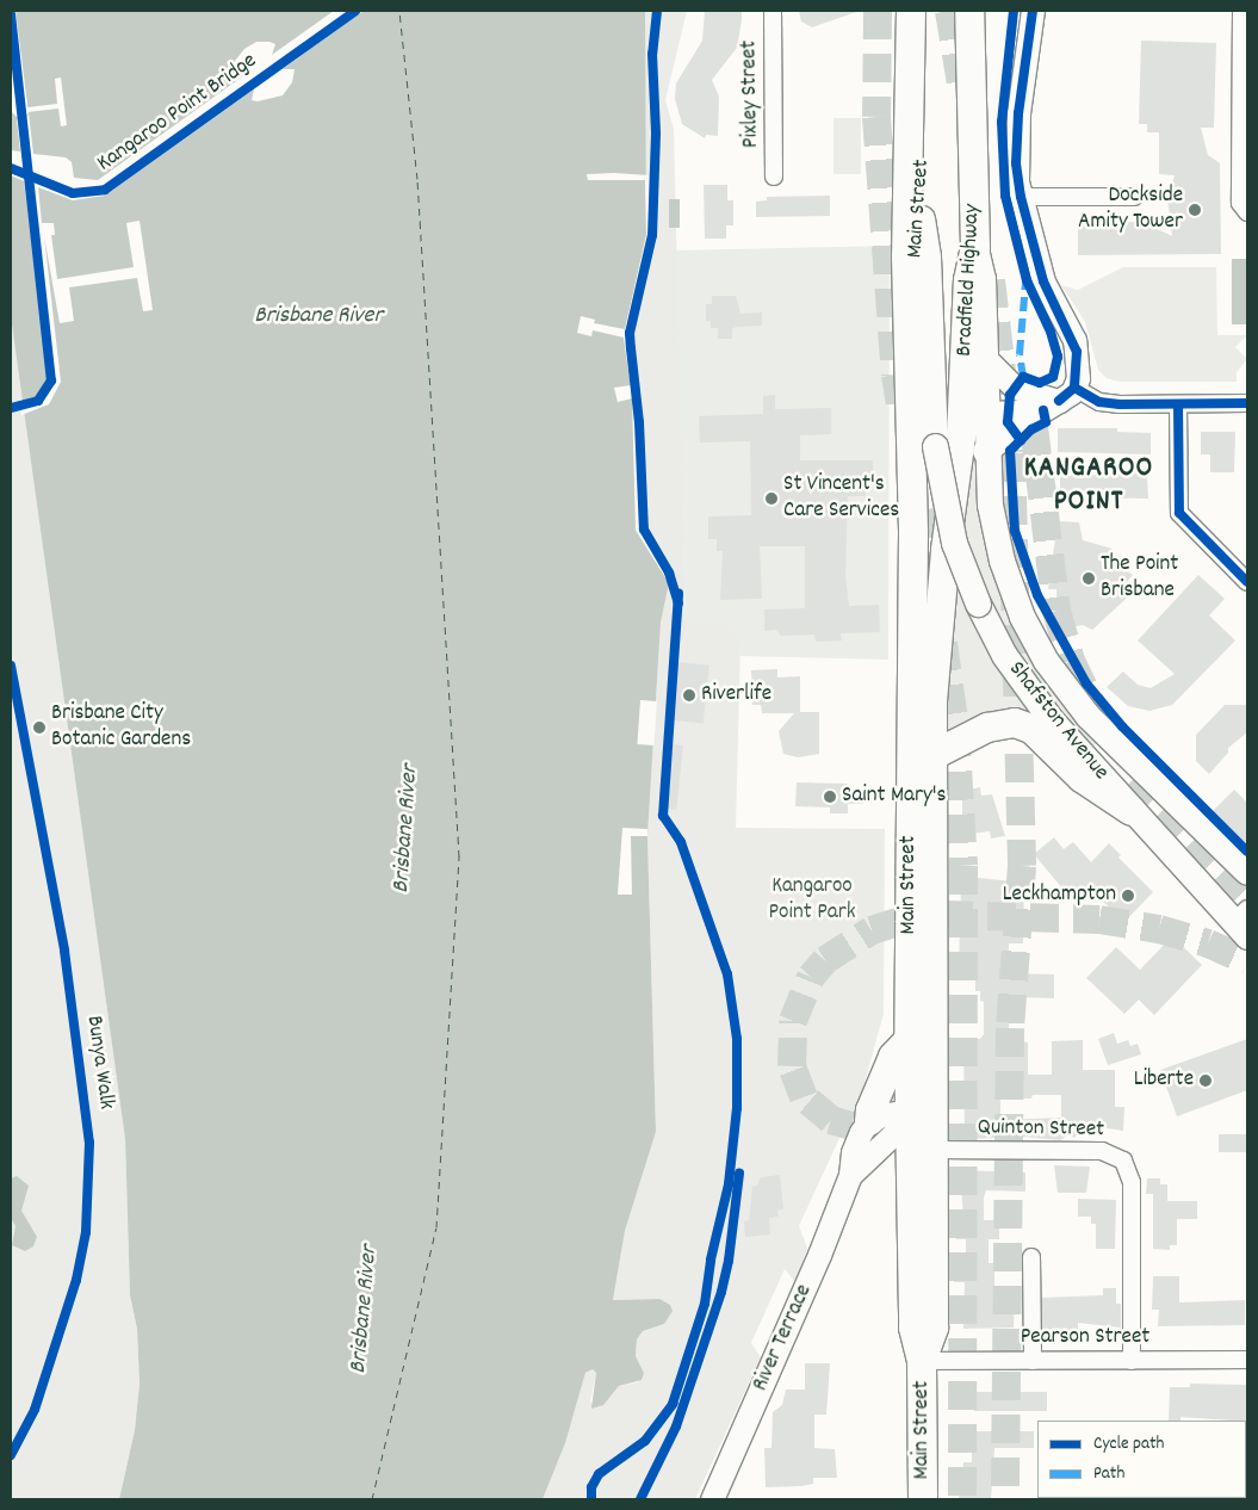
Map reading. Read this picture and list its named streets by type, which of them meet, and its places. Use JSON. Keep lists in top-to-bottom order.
{
  "streets": {
    "highway": ["Main Street", "Bradfield Highway"],
    "main road": ["Shafston Avenue"],
    "street": [
      "Pixley Street",
      "Quinton Street",
      "River Terrace",
      "Pearson Street"
    ],
    "cycle path": ["Kangaroo Point Bridge", "Bunya Walk"]
  },
  "crossings": [
    ["Main Street", "Bradfield Highway"],
    ["Main Street", "Shafston Avenue"],
    ["Main Street", "Quinton Street"],
    ["Main Street", "River Terrace"],
    ["Main Street", "Pearson Street"],
    ["Bradfield Highway", "Shafston Avenue"],
    ["Quinton Street", "River Terrace"],
    ["Quinton Street", "Pearson Street"]
  ],
  "districts": ["KANGAROO POINT"],
  "water": ["Brisbane River"],
  "parks": ["Kangaroo Point Park"],
  "places": [
    "Dockside Amity Tower",
    "St Vincent's Care Services",
    "The Point Brisbane",
    "Riverlife",
    "Brisbane City Botanic Gardens",
    "Saint Mary's",
    "Leckhampton",
    "Liberte"
  ],
  "legend": ["Cycle path", "Path"]
}
